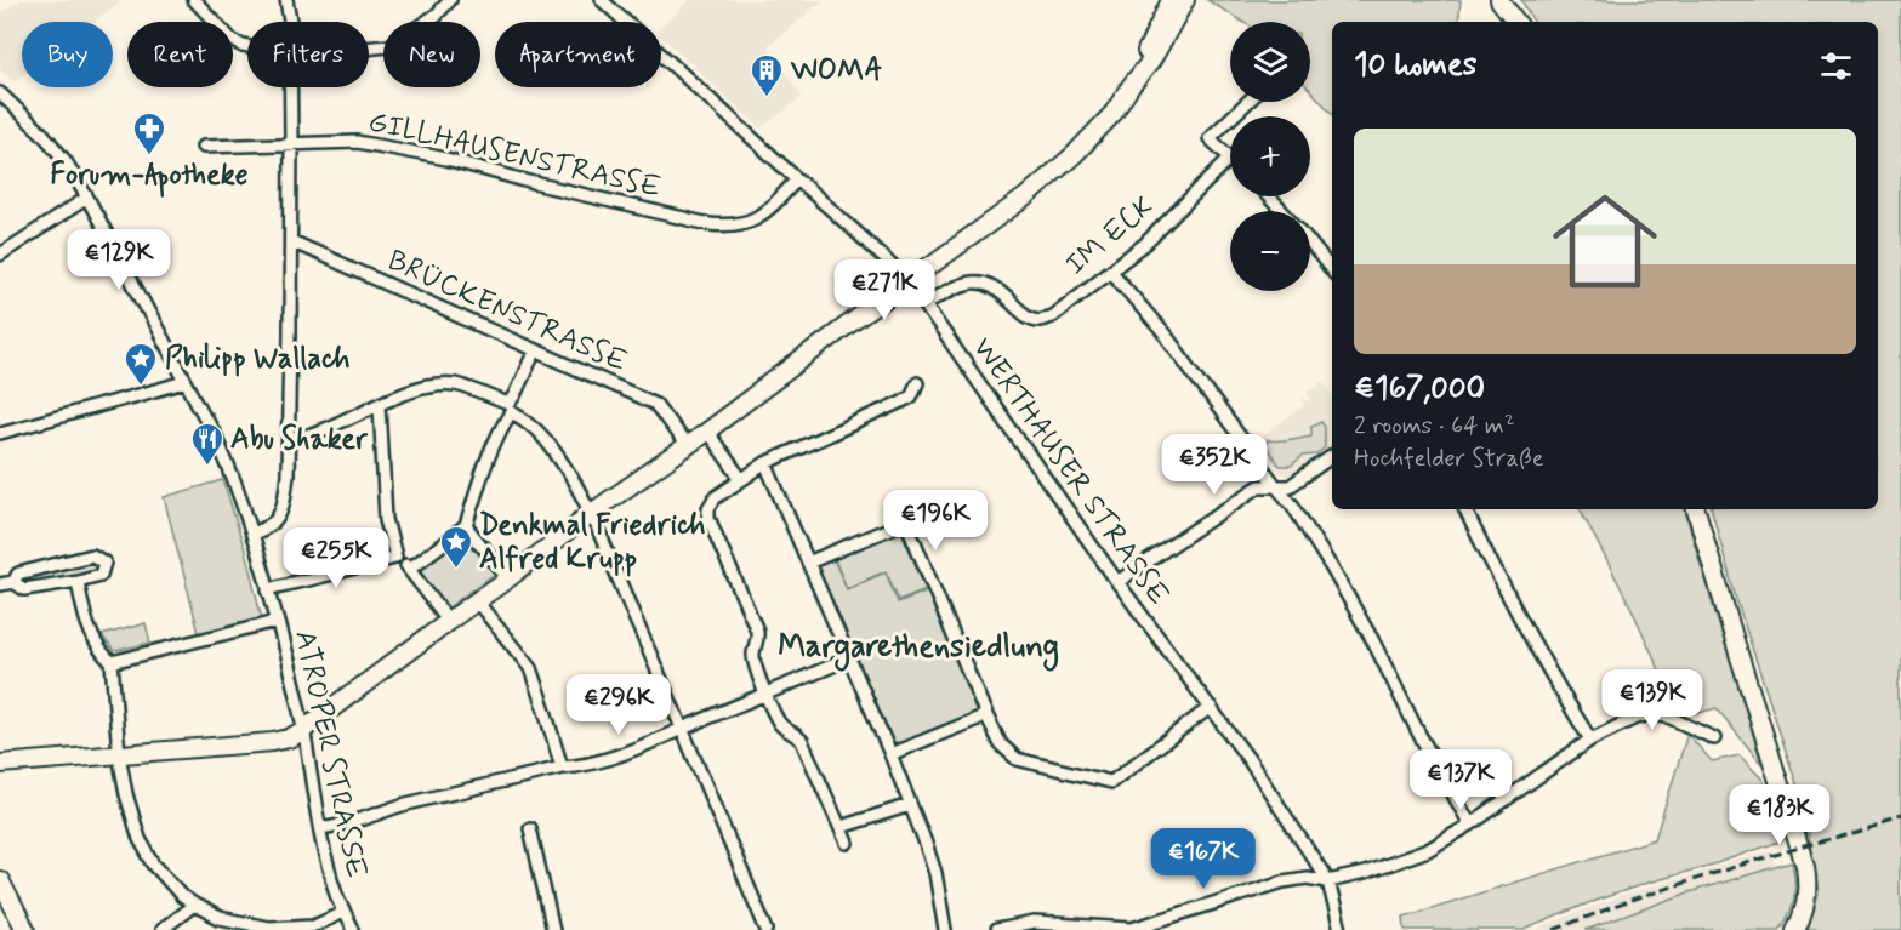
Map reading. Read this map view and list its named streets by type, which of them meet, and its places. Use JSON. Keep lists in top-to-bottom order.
{
  "streets": {
    "street": [
      "GILLHAUSENSTRASSE",
      "IM ECK",
      "BRÜCKENSTRASSE",
      "WERTHAUSER STRASSE",
      "ATROPER STRASSE"
    ]
  },
  "crossings": [
    ["GILLHAUSENSTRASSE", "WERTHAUSER STRASSE"],
    ["IM ECK", "WERTHAUSER STRASSE"]
  ],
  "districts": ["Margarethensiedlung"],
  "places": {
    "building": ["WOMA"],
    "pharmacy": ["Forum-Apotheke"],
    "place": ["Philipp Wallach", "Denkmal Friedrich Alfred Krupp"],
    "restaurant": ["Abu Shaker"]
  },
  "page": {
    "map_buttons": ["+", "−"],
    "chip": [
      "Buy",
      "Rent",
      "Filters",
      "New",
      "Apartment"
    ],
    "heading": "10 homes",
    "list": [
      {
        "name": "€167,000",
        "note": "2 rooms · 64 m² · Hochfelder Straße"
      }
    ],
    "price": [
      "€129K",
      "€271K",
      "€352K",
      "€196K",
      "€255K",
      "€139K",
      "€296K",
      "€137K",
      "€183K",
      "€167K"
    ]
  }
}
